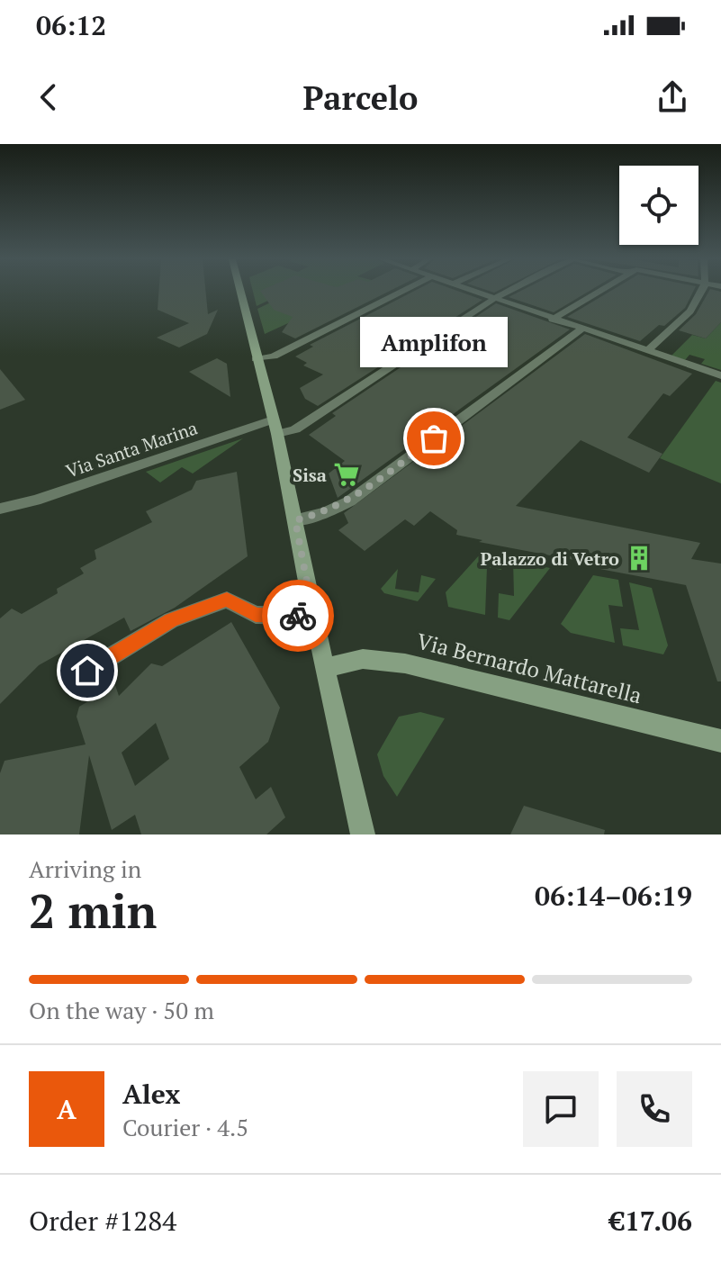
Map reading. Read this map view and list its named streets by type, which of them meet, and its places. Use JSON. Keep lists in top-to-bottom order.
{
  "streets": {
    "street": ["Via Santa Marina", "Via Bernardo Mattarella"]
  },
  "places": {
    "other": ["Amplifon"],
    "supermarket": ["Sisa"],
    "building": ["Palazzo di Vetro"]
  },
  "page": {
    "status": "06:12",
    "header": "Parcelo",
    "bubble": "Amplifon",
    "heading": ["2 min", "Arriving in", "06:14–06:19"],
    "panel": [
      "Alex",
      "Courier · 4.5",
      "Order #1284",
      "€17.06"
    ],
    "bar": "On the way · 50 m",
    "round": "A"
  }
}
